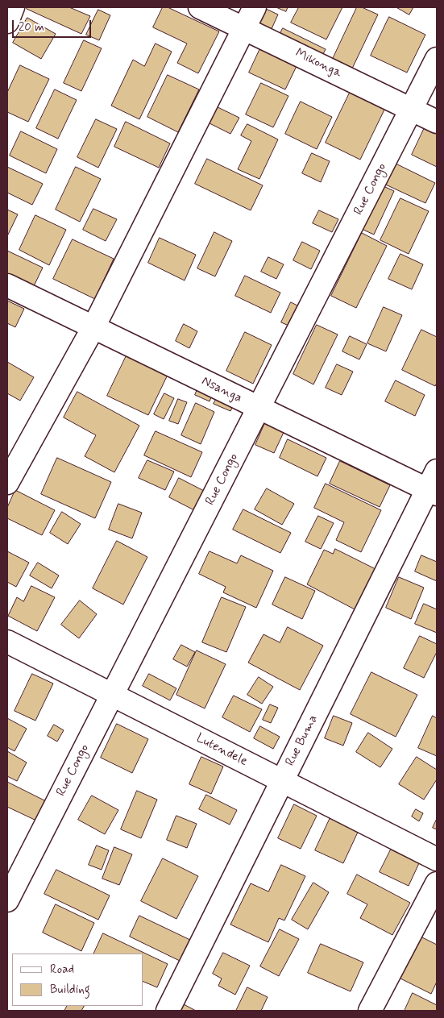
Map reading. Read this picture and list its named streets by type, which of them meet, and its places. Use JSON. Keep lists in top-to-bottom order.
{
  "streets": {
    "street": [
      "Mikonga",
      "Rue Congo",
      "Nsanga",
      "Rue Buma",
      "Lutendele"
    ]
  },
  "crossings": [
    ["Mikonga", "Rue Congo"],
    ["Rue Congo", "Nsanga"],
    ["Rue Congo", "Lutendele"],
    ["Nsanga", "Rue Buma"],
    ["Rue Buma", "Lutendele"]
  ],
  "legend": ["Road", "Building"],
  "scale_bar": "20 m"
}
